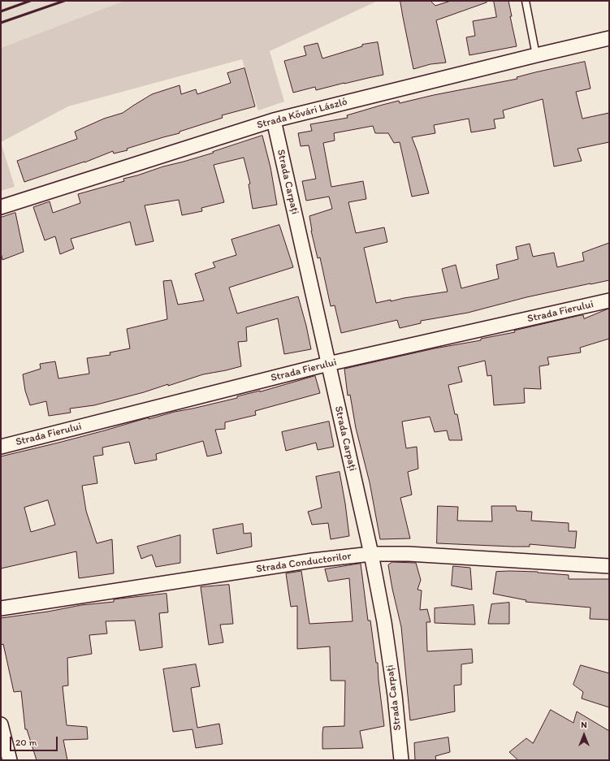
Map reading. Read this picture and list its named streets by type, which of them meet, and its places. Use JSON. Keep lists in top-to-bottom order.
{
  "streets": {
    "street": [
      "Strada Kővári László",
      "Strada Carpați",
      "Strada Fierului",
      "Strada Conductorilor"
    ]
  },
  "crossings": [
    ["Strada Kővári László", "Strada Carpați"],
    ["Strada Carpați", "Strada Fierului"],
    ["Strada Carpați", "Strada Conductorilor"]
  ],
  "scale_bar": "20 m",
  "north": "top"
}
